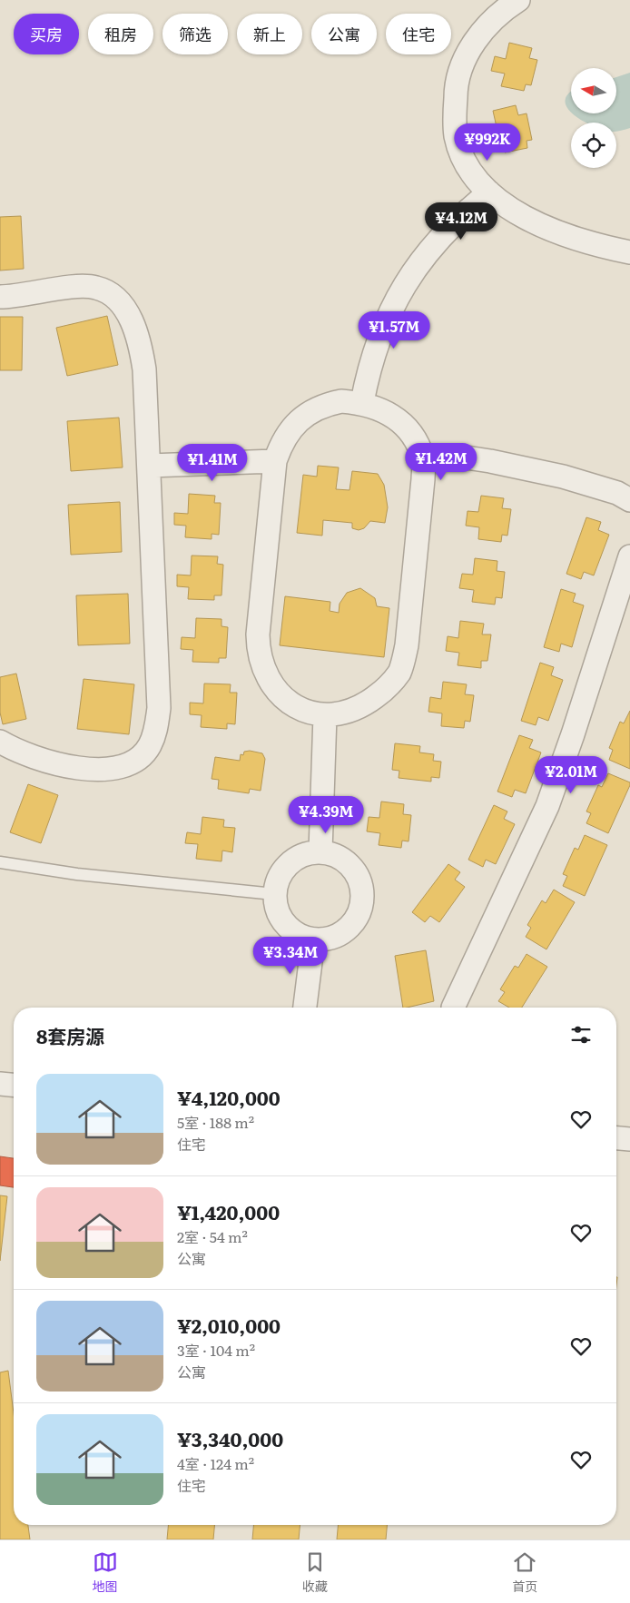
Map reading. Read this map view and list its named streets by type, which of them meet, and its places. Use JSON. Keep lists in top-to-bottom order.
{
  "north": "left",
  "page": {
    "chip": [
      "买房",
      "租房",
      "筛选",
      "新上",
      "公寓",
      "住宅"
    ],
    "price": [
      "¥992K",
      "¥4.12M",
      "¥1.57M",
      "¥1.42M",
      "¥1.41M",
      "¥2.01M",
      "¥4.39M",
      "¥3.34M"
    ],
    "heading": "8套房源",
    "list": [
      {
        "name": "¥4,120,000",
        "note": "5室 · 188 m² · 住宅"
      },
      {
        "name": "¥1,420,000",
        "note": "2室 · 54 m² · 公寓"
      },
      {
        "name": "¥2,010,000",
        "note": "3室 · 104 m² · 公寓"
      },
      {
        "name": "¥3,340,000",
        "note": "4室 · 124 m² · 住宅"
      }
    ],
    "tabs": ["地图", "收藏", "首页"]
  }
}
